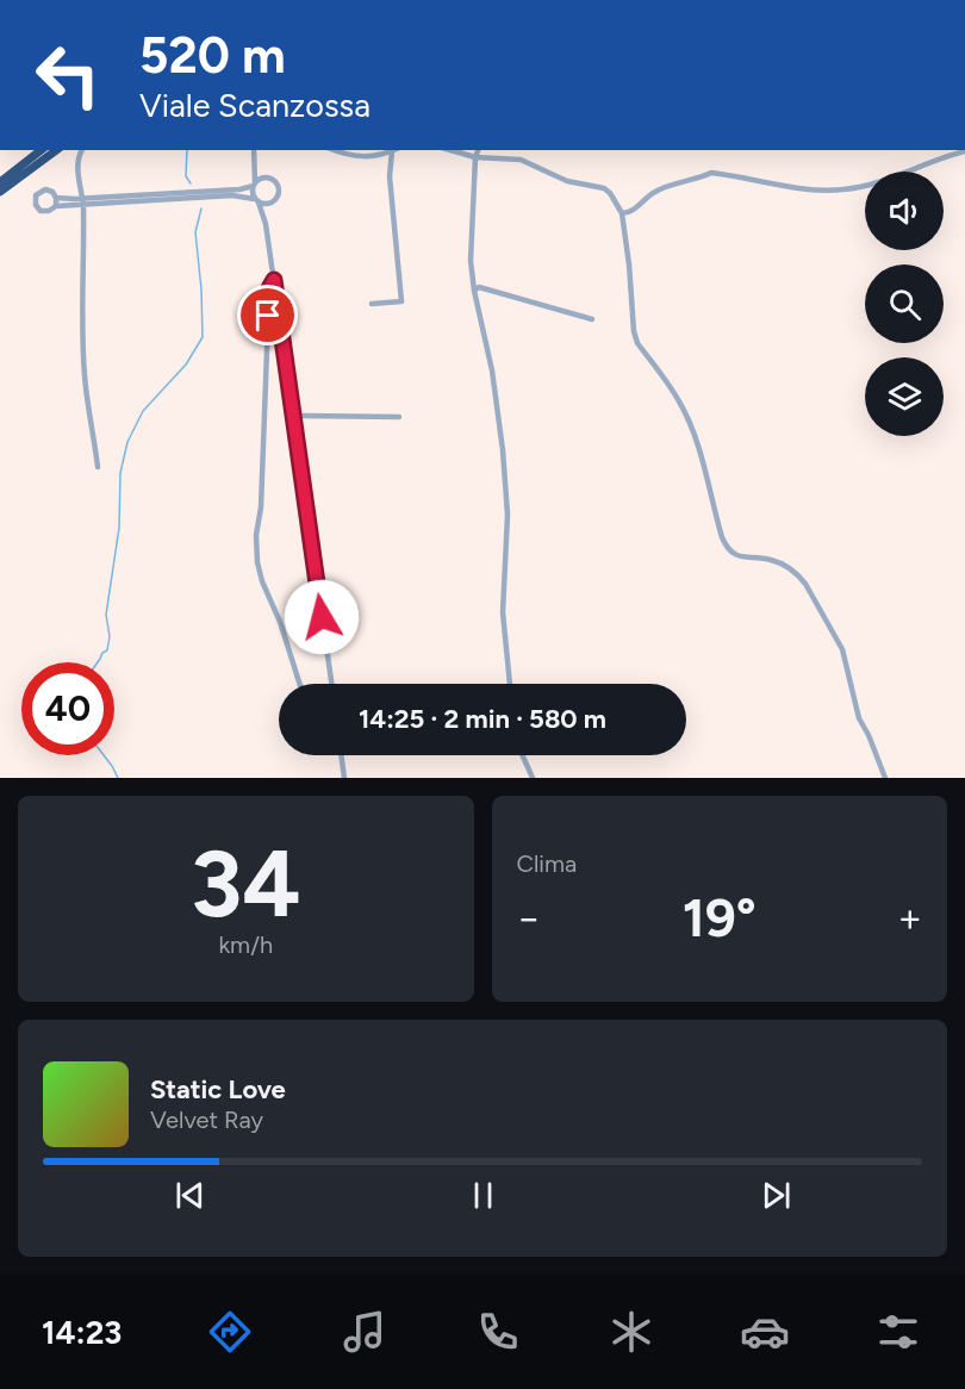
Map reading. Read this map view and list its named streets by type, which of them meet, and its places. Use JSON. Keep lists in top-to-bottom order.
{
  "page": {
    "turn": ["520 m", "Viale Scanzossa"],
    "limit": "40",
    "trip": "14:25 · 2 min · 580 m",
    "tile": [
      ["34", "km/h"],
      "Clima"
    ],
    "heat": ["−", "19°", "+"],
    "song": ["Static Love", "Velvet Ray"],
    "tabs": "14:23"
  }
}
